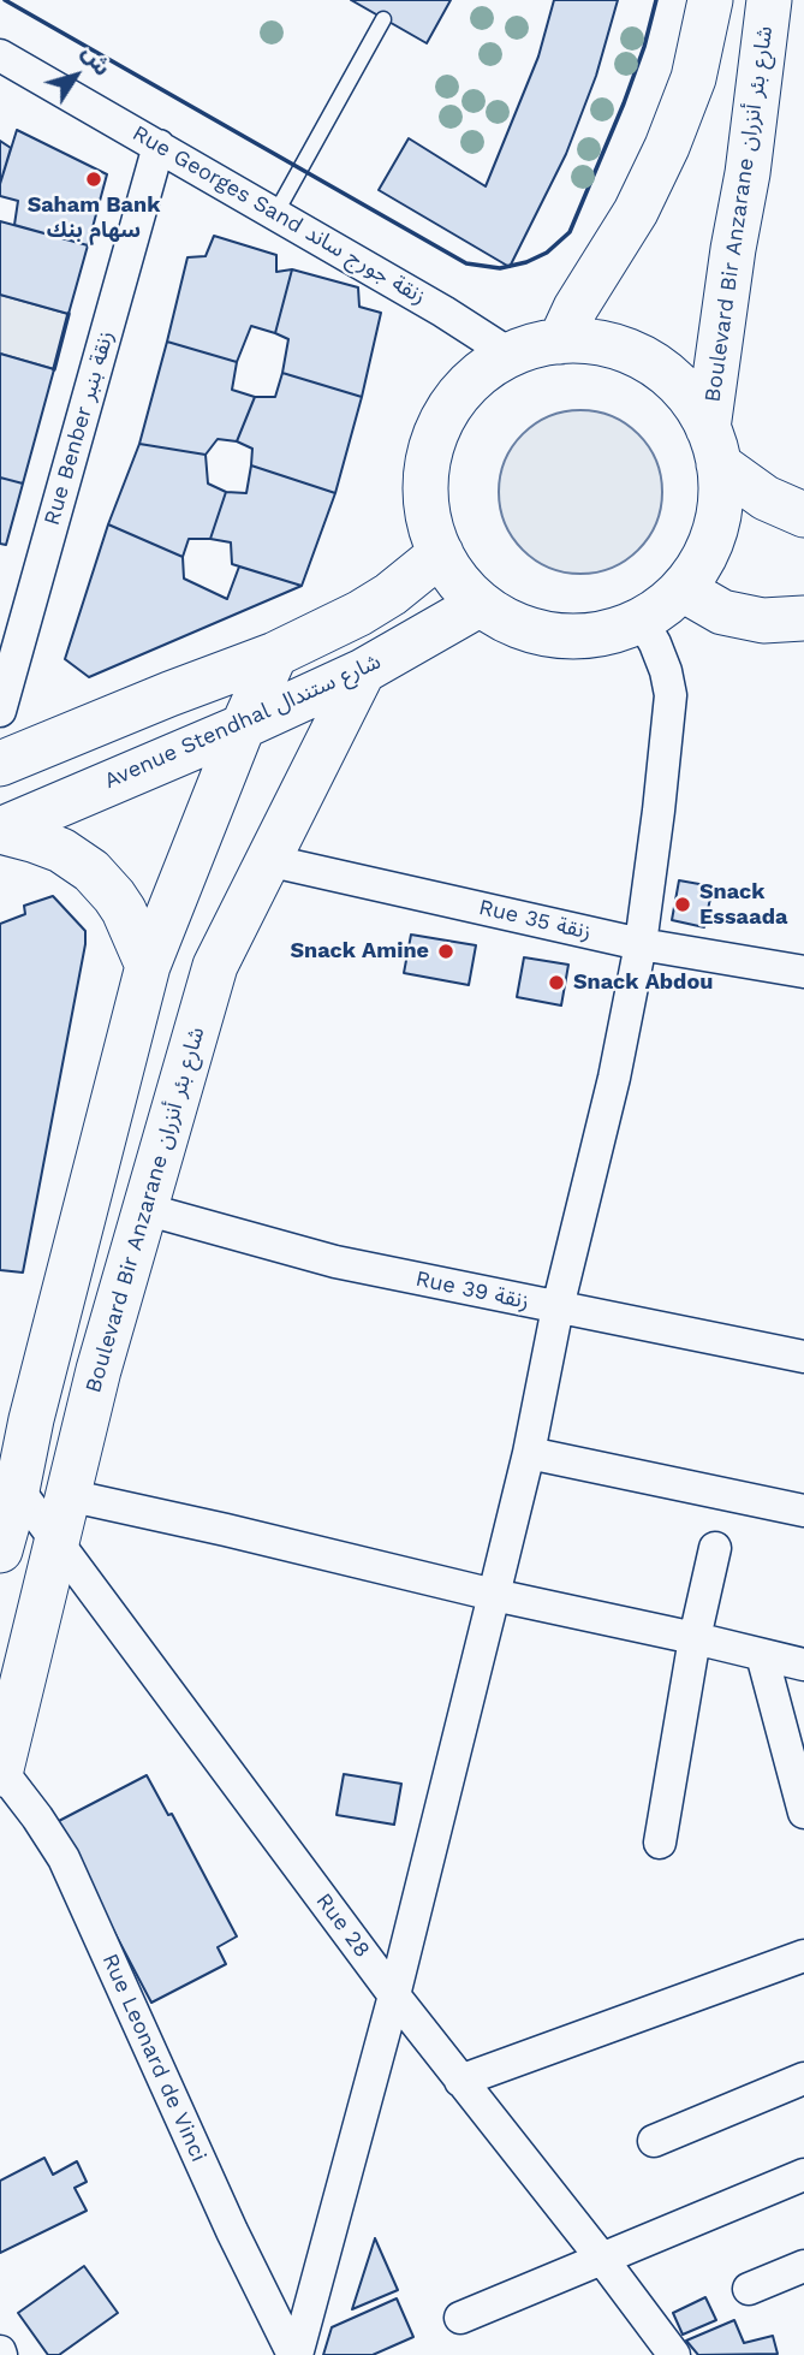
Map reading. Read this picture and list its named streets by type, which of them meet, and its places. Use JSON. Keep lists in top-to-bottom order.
{
  "streets": {
    "main road": ["Boulevard Bir Anzarane شارع بئر أنزران", "Avenue Stendhal شارع ستندال"],
    "street": [
      "Rue Georges Sand زنقة جورج ساند",
      "Rue Benber زنقة بنبر",
      "Rue 35 زنقة",
      "Rue 39 زنقة",
      "Rue 28",
      "Rue Leonard de Vinci"
    ]
  },
  "crossings": [
    ["Boulevard Bir Anzarane شارع بئر أنزران", "Rue Georges Sand زنقة جورج ساند"],
    ["Boulevard Bir Anzarane شارع بئر أنزران", "Avenue Stendhal شارع ستندال"],
    ["Boulevard Bir Anzarane شارع بئر أنزران", "Rue 35 زنقة"],
    ["Boulevard Bir Anzarane شارع بئر أنزران", "Rue 39 زنقة"],
    ["Boulevard Bir Anzarane شارع بئر أنزران", "Rue 28"],
    ["Boulevard Bir Anzarane شارع بئر أنزران", "Rue Leonard de Vinci"],
    ["Rue Georges Sand زنقة جورج ساند", "Rue Benber زنقة بنبر"],
    ["Rue Georges Sand زنقة جورج ساند", "Avenue Stendhal شارع ستندال"]
  ],
  "places": [
    "Saham Bank سهام بنك",
    "Snack Essaada",
    "Snack Amine",
    "Snack Abdou"
  ],
  "north": "top right"
}
